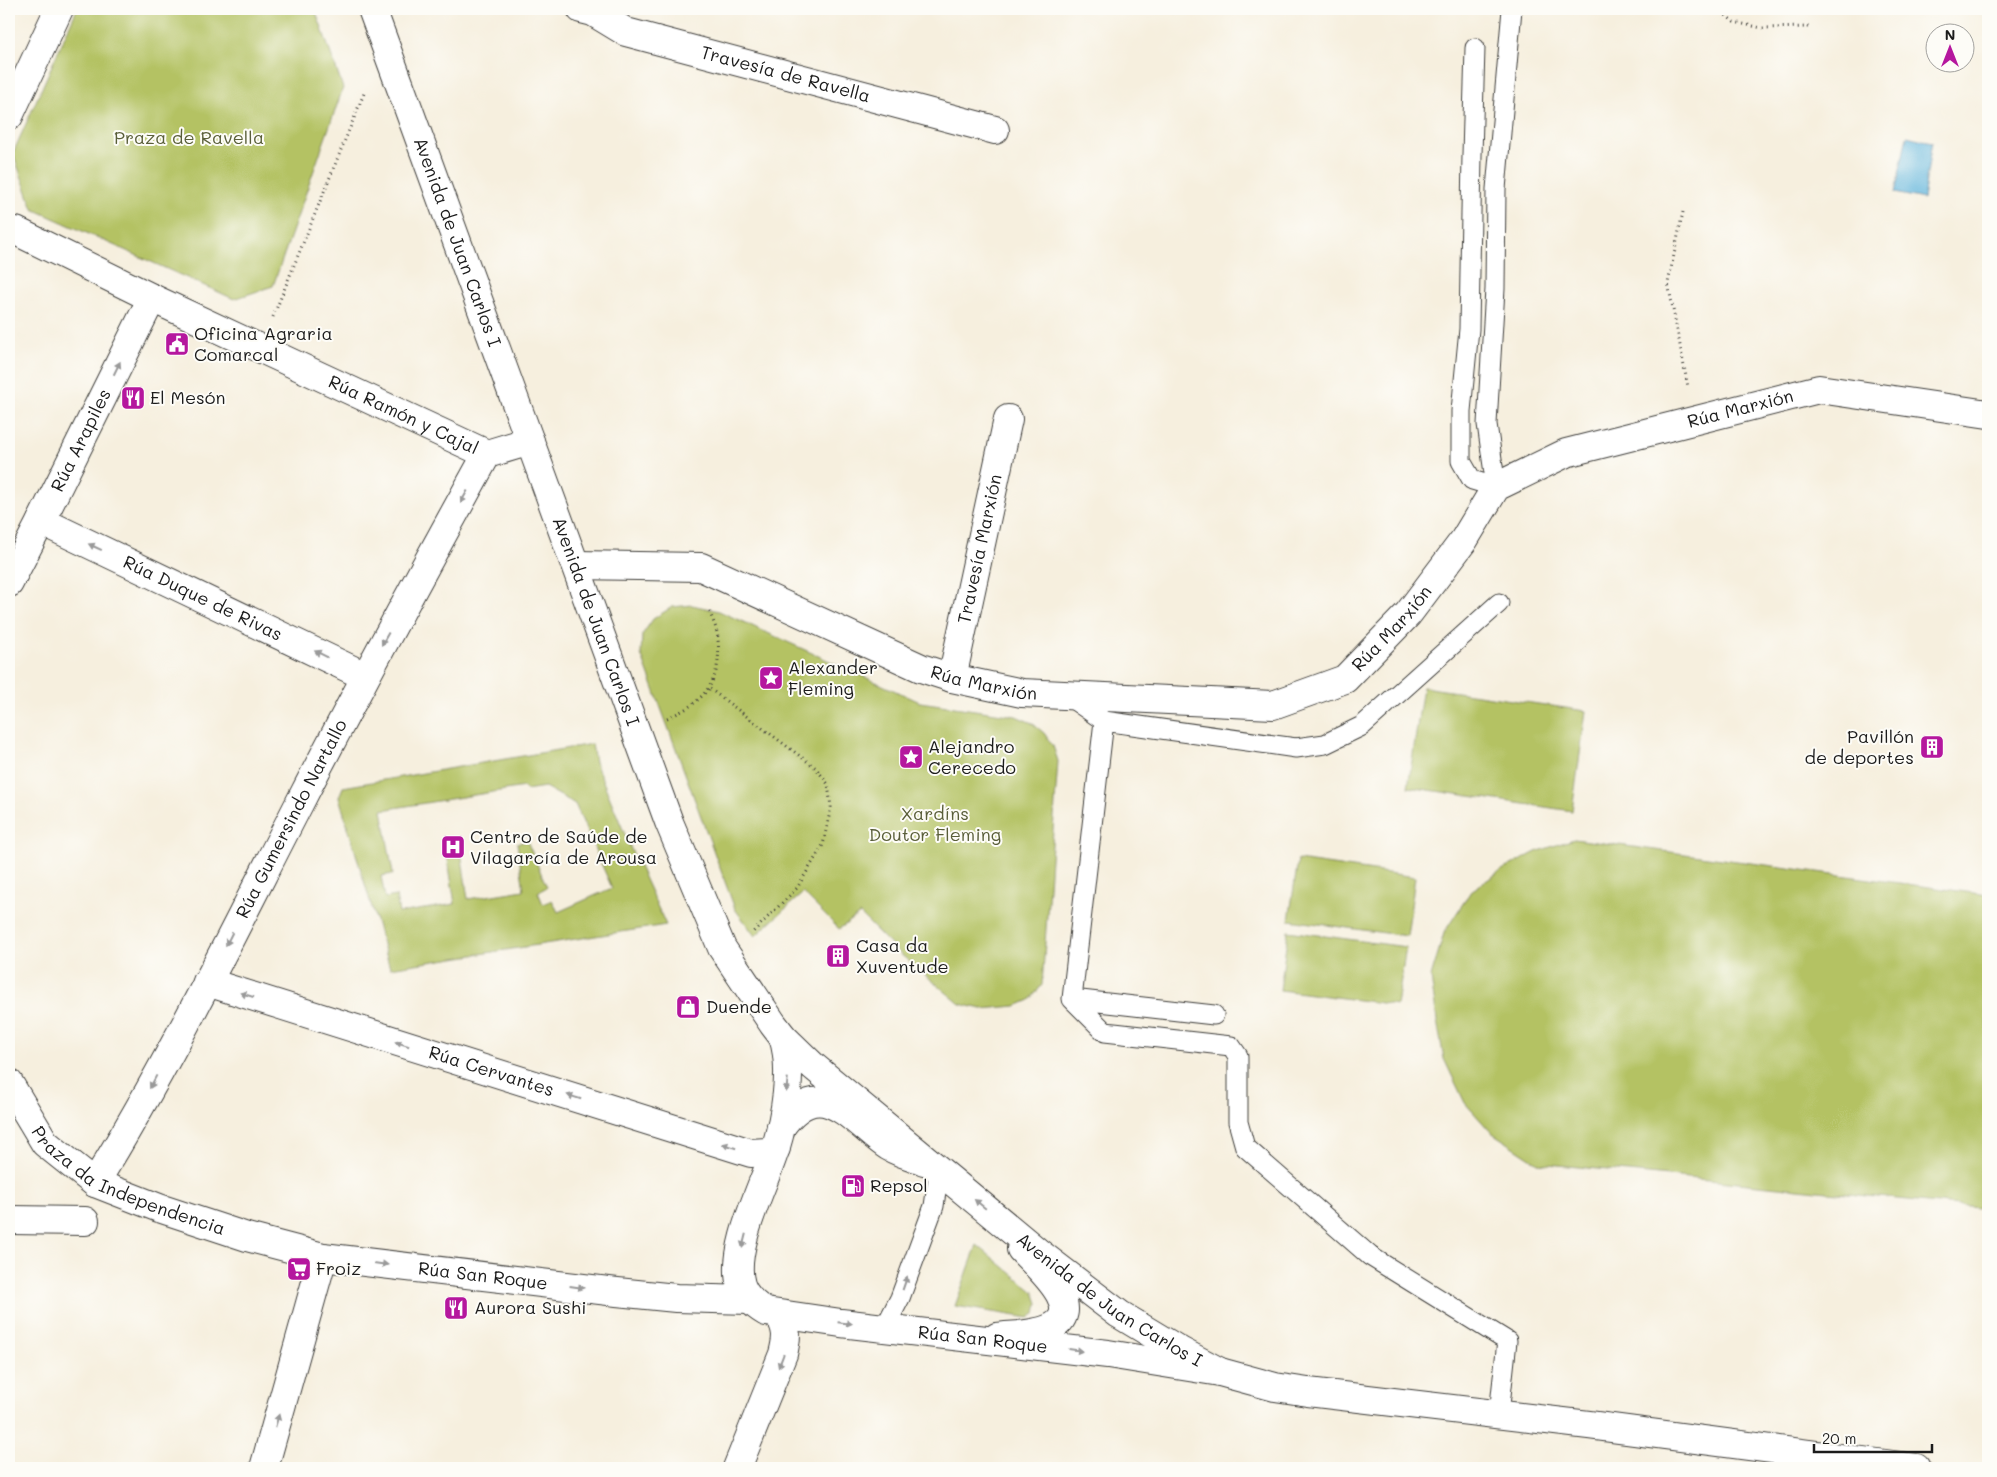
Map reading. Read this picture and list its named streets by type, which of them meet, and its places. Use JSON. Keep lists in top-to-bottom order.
{
  "streets": {
    "street": [
      "Travesía de Ravella",
      "Avenida de Juan Carlos I",
      "Rúa Marxión",
      "Rúa Ramón y Cajal",
      "Rúa Arapiles",
      "Travesía Marxión",
      "Rúa Duque de Rivas",
      "Rúa Gumersindo Nartallo",
      "Rúa Cervantes",
      "Praza da Independencia",
      "Rúa San Roque"
    ]
  },
  "crossings": [
    ["Avenida de Juan Carlos I", "Rúa Marxión"],
    ["Avenida de Juan Carlos I", "Rúa Ramón y Cajal"],
    ["Avenida de Juan Carlos I", "Rúa Cervantes"],
    ["Avenida de Juan Carlos I", "Rúa San Roque"],
    ["Rúa Marxión", "Travesía Marxión"],
    ["Rúa Ramón y Cajal", "Rúa Arapiles"],
    ["Rúa Ramón y Cajal", "Rúa Gumersindo Nartallo"],
    ["Rúa Arapiles", "Rúa Duque de Rivas"],
    ["Rúa Duque de Rivas", "Rúa Gumersindo Nartallo"],
    ["Rúa Gumersindo Nartallo", "Rúa Cervantes"],
    ["Rúa Gumersindo Nartallo", "Praza da Independencia"],
    ["Praza da Independencia", "Rúa San Roque"]
  ],
  "one_way": [
    "Rúa Arapiles",
    "Rúa Duque de Rivas",
    "Rúa Gumersindo Nartallo",
    "Rúa Cervantes",
    "Rúa San Roque"
  ],
  "parks": ["Praza de Ravella", "Xardíns Doutor Fleming"],
  "places": {
    "public building": ["Oficina Agraria Comarcal"],
    "restaurant": ["El Mesón", "Aurora Sushi"],
    "place": ["Alexander Fleming", "Alejandro Cerecedo"],
    "building": ["Pavillón de deportes", "Casa da Xuventude"],
    "hospital": ["Centro de Saúde de Vilagarcía de Arousa"],
    "shop": ["Duende"],
    "fuel station": ["Repsol"],
    "supermarket": ["Froiz"]
  },
  "scale_bar": "20 m",
  "north": "top"
}
